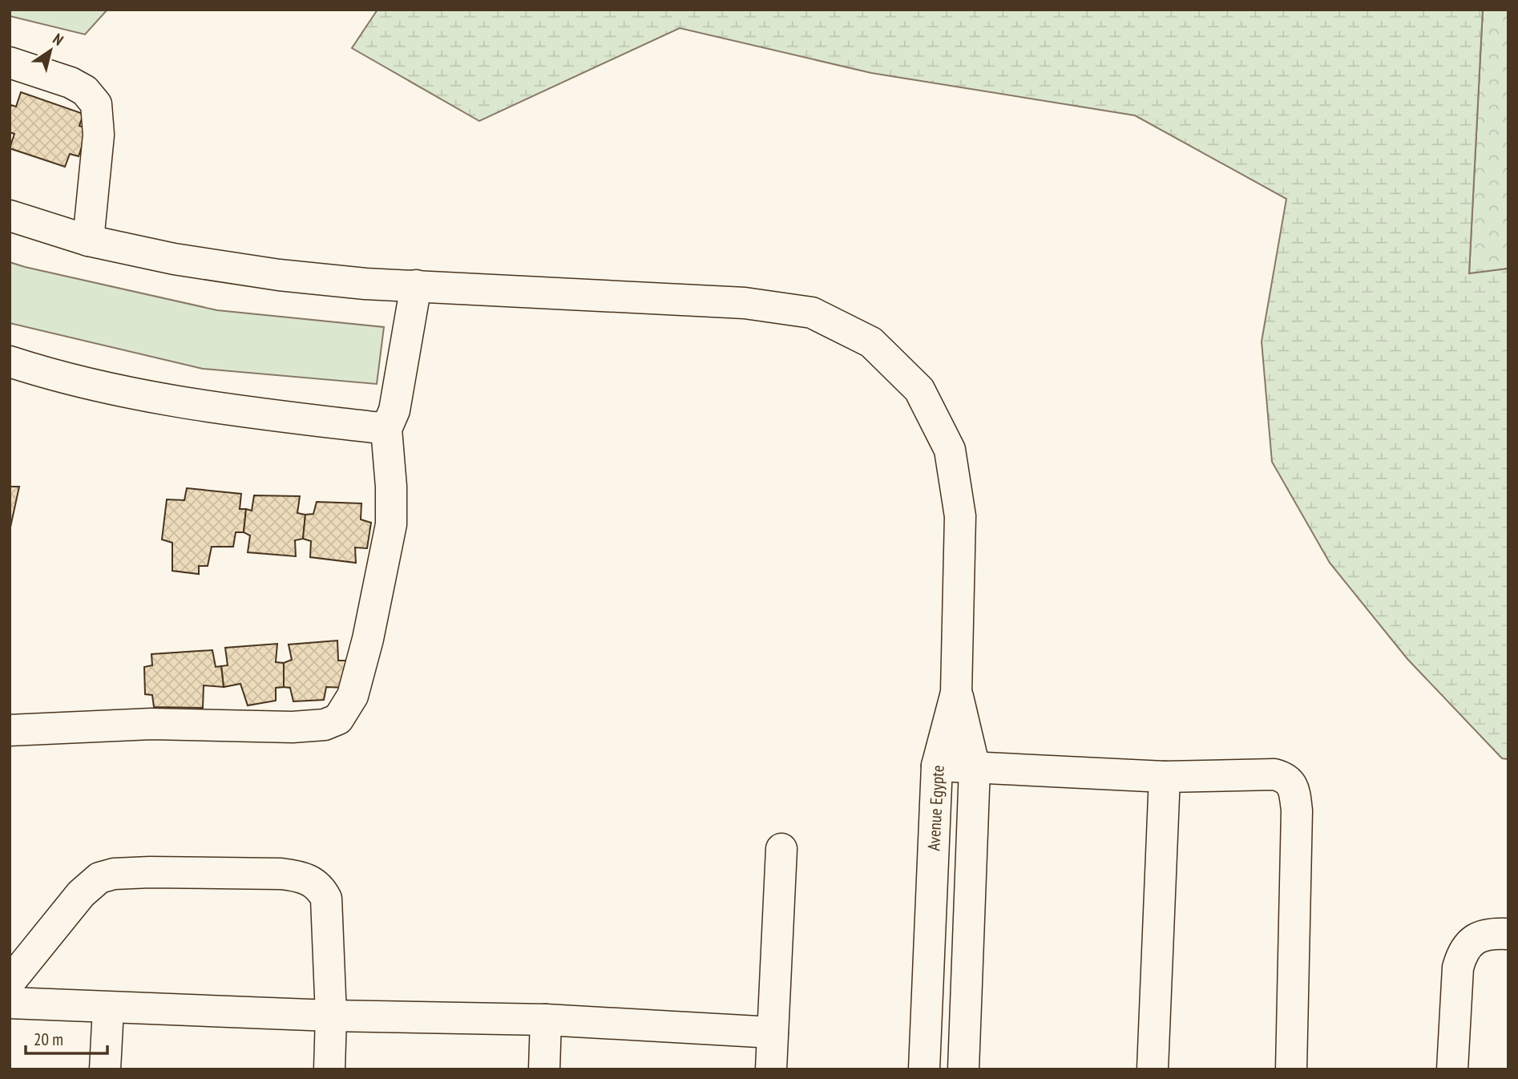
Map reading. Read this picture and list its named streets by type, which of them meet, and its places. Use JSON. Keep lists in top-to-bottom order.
{
  "streets": {
    "street": ["Avenue Egypte"]
  },
  "scale_bar": "20 m",
  "north": "top right"
}
